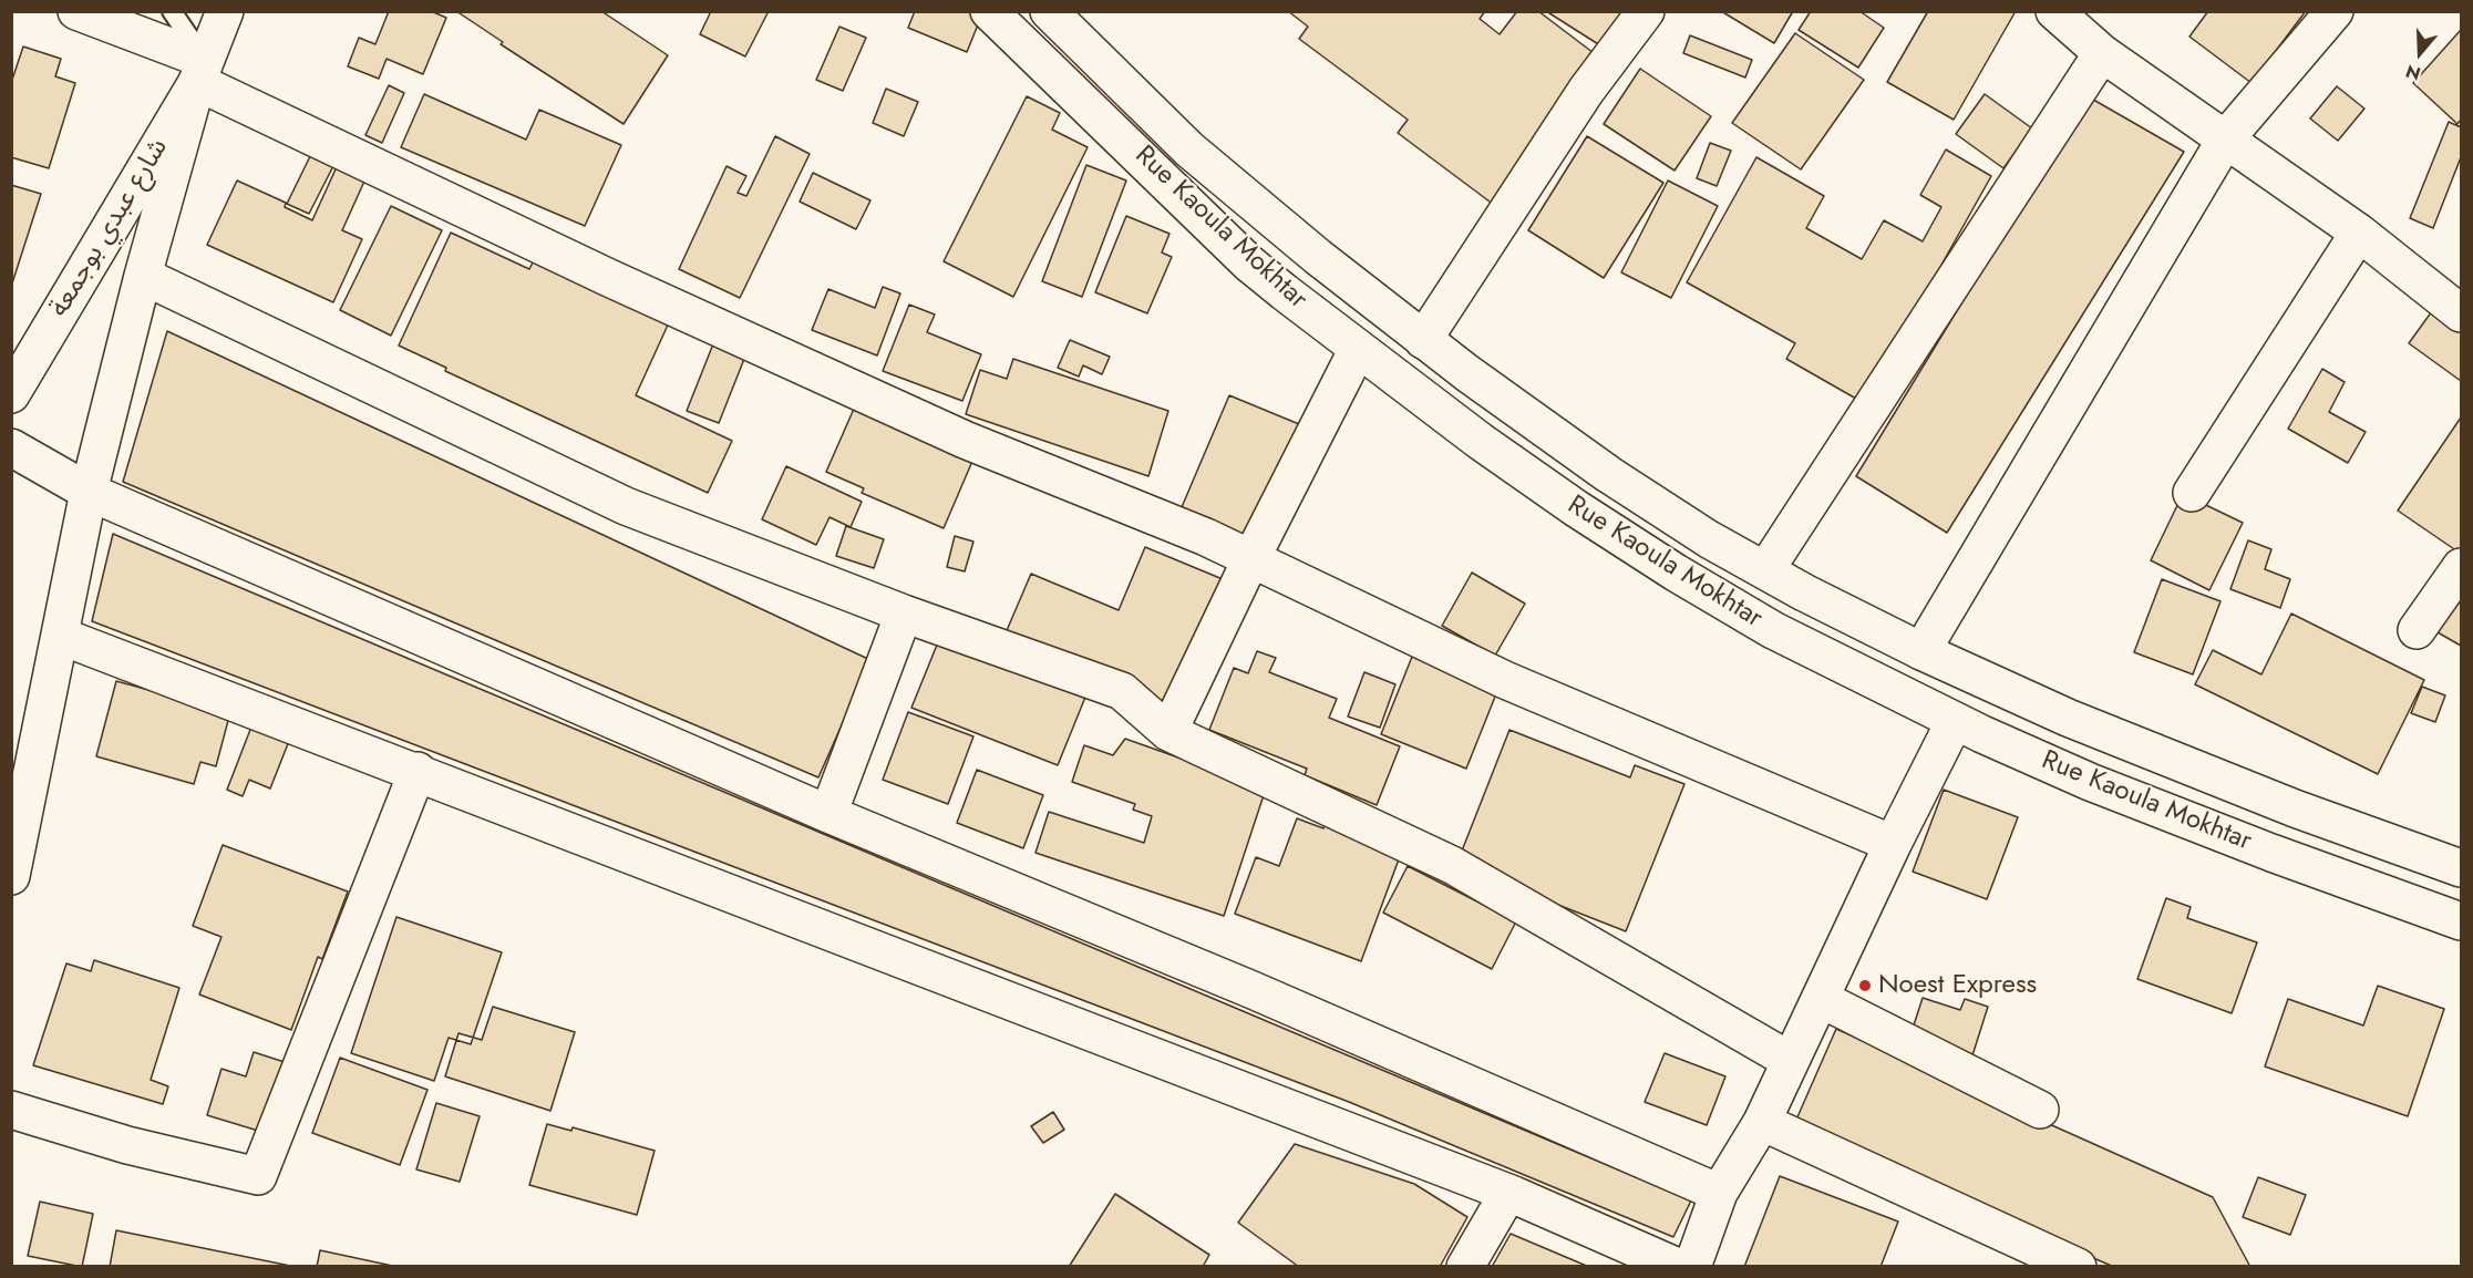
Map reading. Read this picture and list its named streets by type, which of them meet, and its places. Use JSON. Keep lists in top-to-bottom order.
{
  "streets": {
    "street": ["شارع عبدي بوجمعة", "Rue Kaoula Mokhtar"]
  },
  "places": ["Noest Express"],
  "north": "bottom"
}
